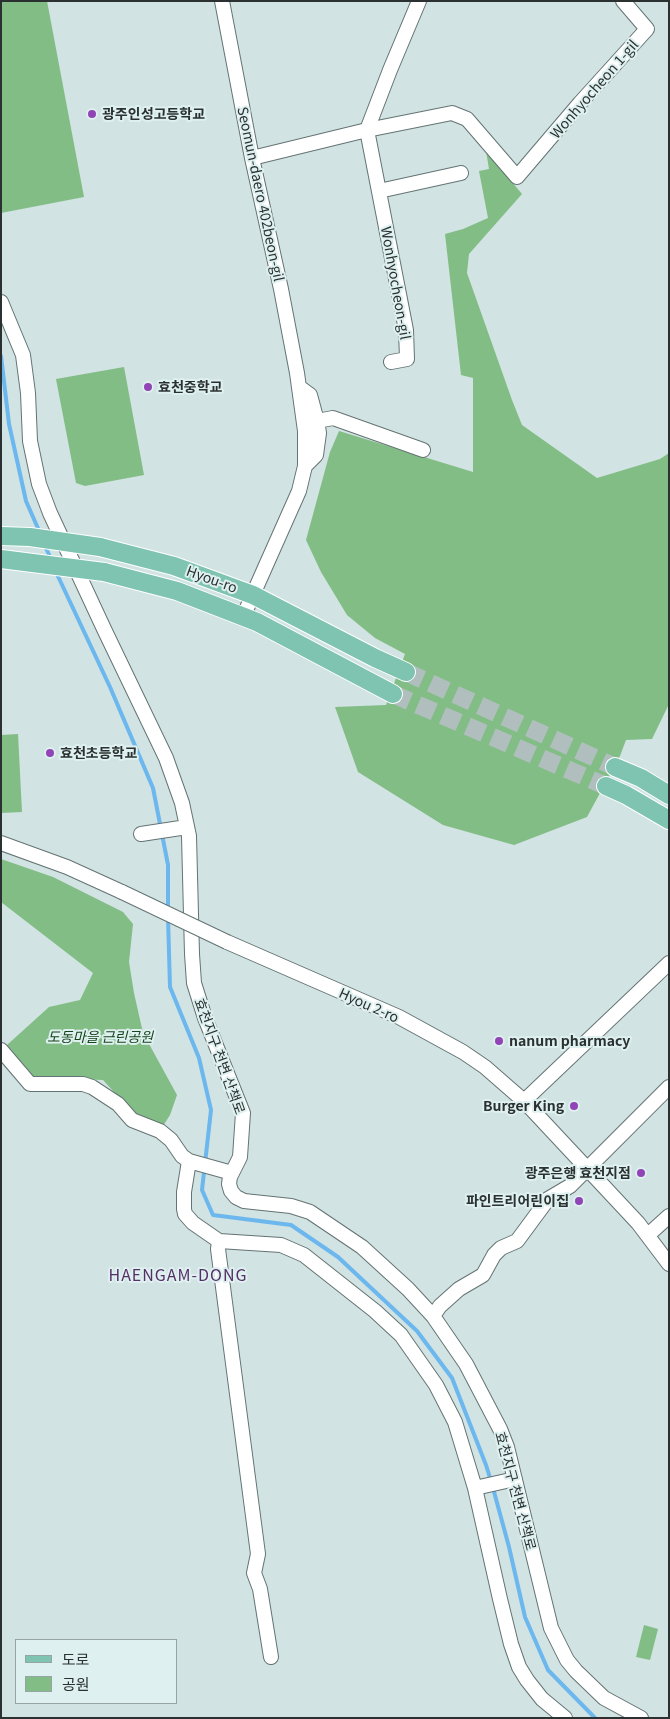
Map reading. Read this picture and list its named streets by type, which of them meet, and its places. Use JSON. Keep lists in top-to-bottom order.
{
  "streets": {
    "main road": ["Hyou-ro"],
    "street": [
      "Wonhyocheon 1-gil",
      "Seomun-daero 402beon-gil",
      "Wonhyocheon-gil",
      "Hyou 2-ro",
      "효천지구 천변 산책로"
    ]
  },
  "crossings": [
    ["Wonhyocheon 1-gil", "Wonhyocheon-gil"],
    ["Seomun-daero 402beon-gil", "Hyou-ro"]
  ],
  "districts": ["HAENGAM-DONG"],
  "parks": ["도동마을 근린공원"],
  "places": [
    "광주인성고등학교",
    "효천중학교",
    "효천초등학교",
    "nanum pharmacy",
    "Burger King",
    "광주은행 효천지점",
    "파인트리어린이집"
  ],
  "legend": ["도로", "공원"]
}
